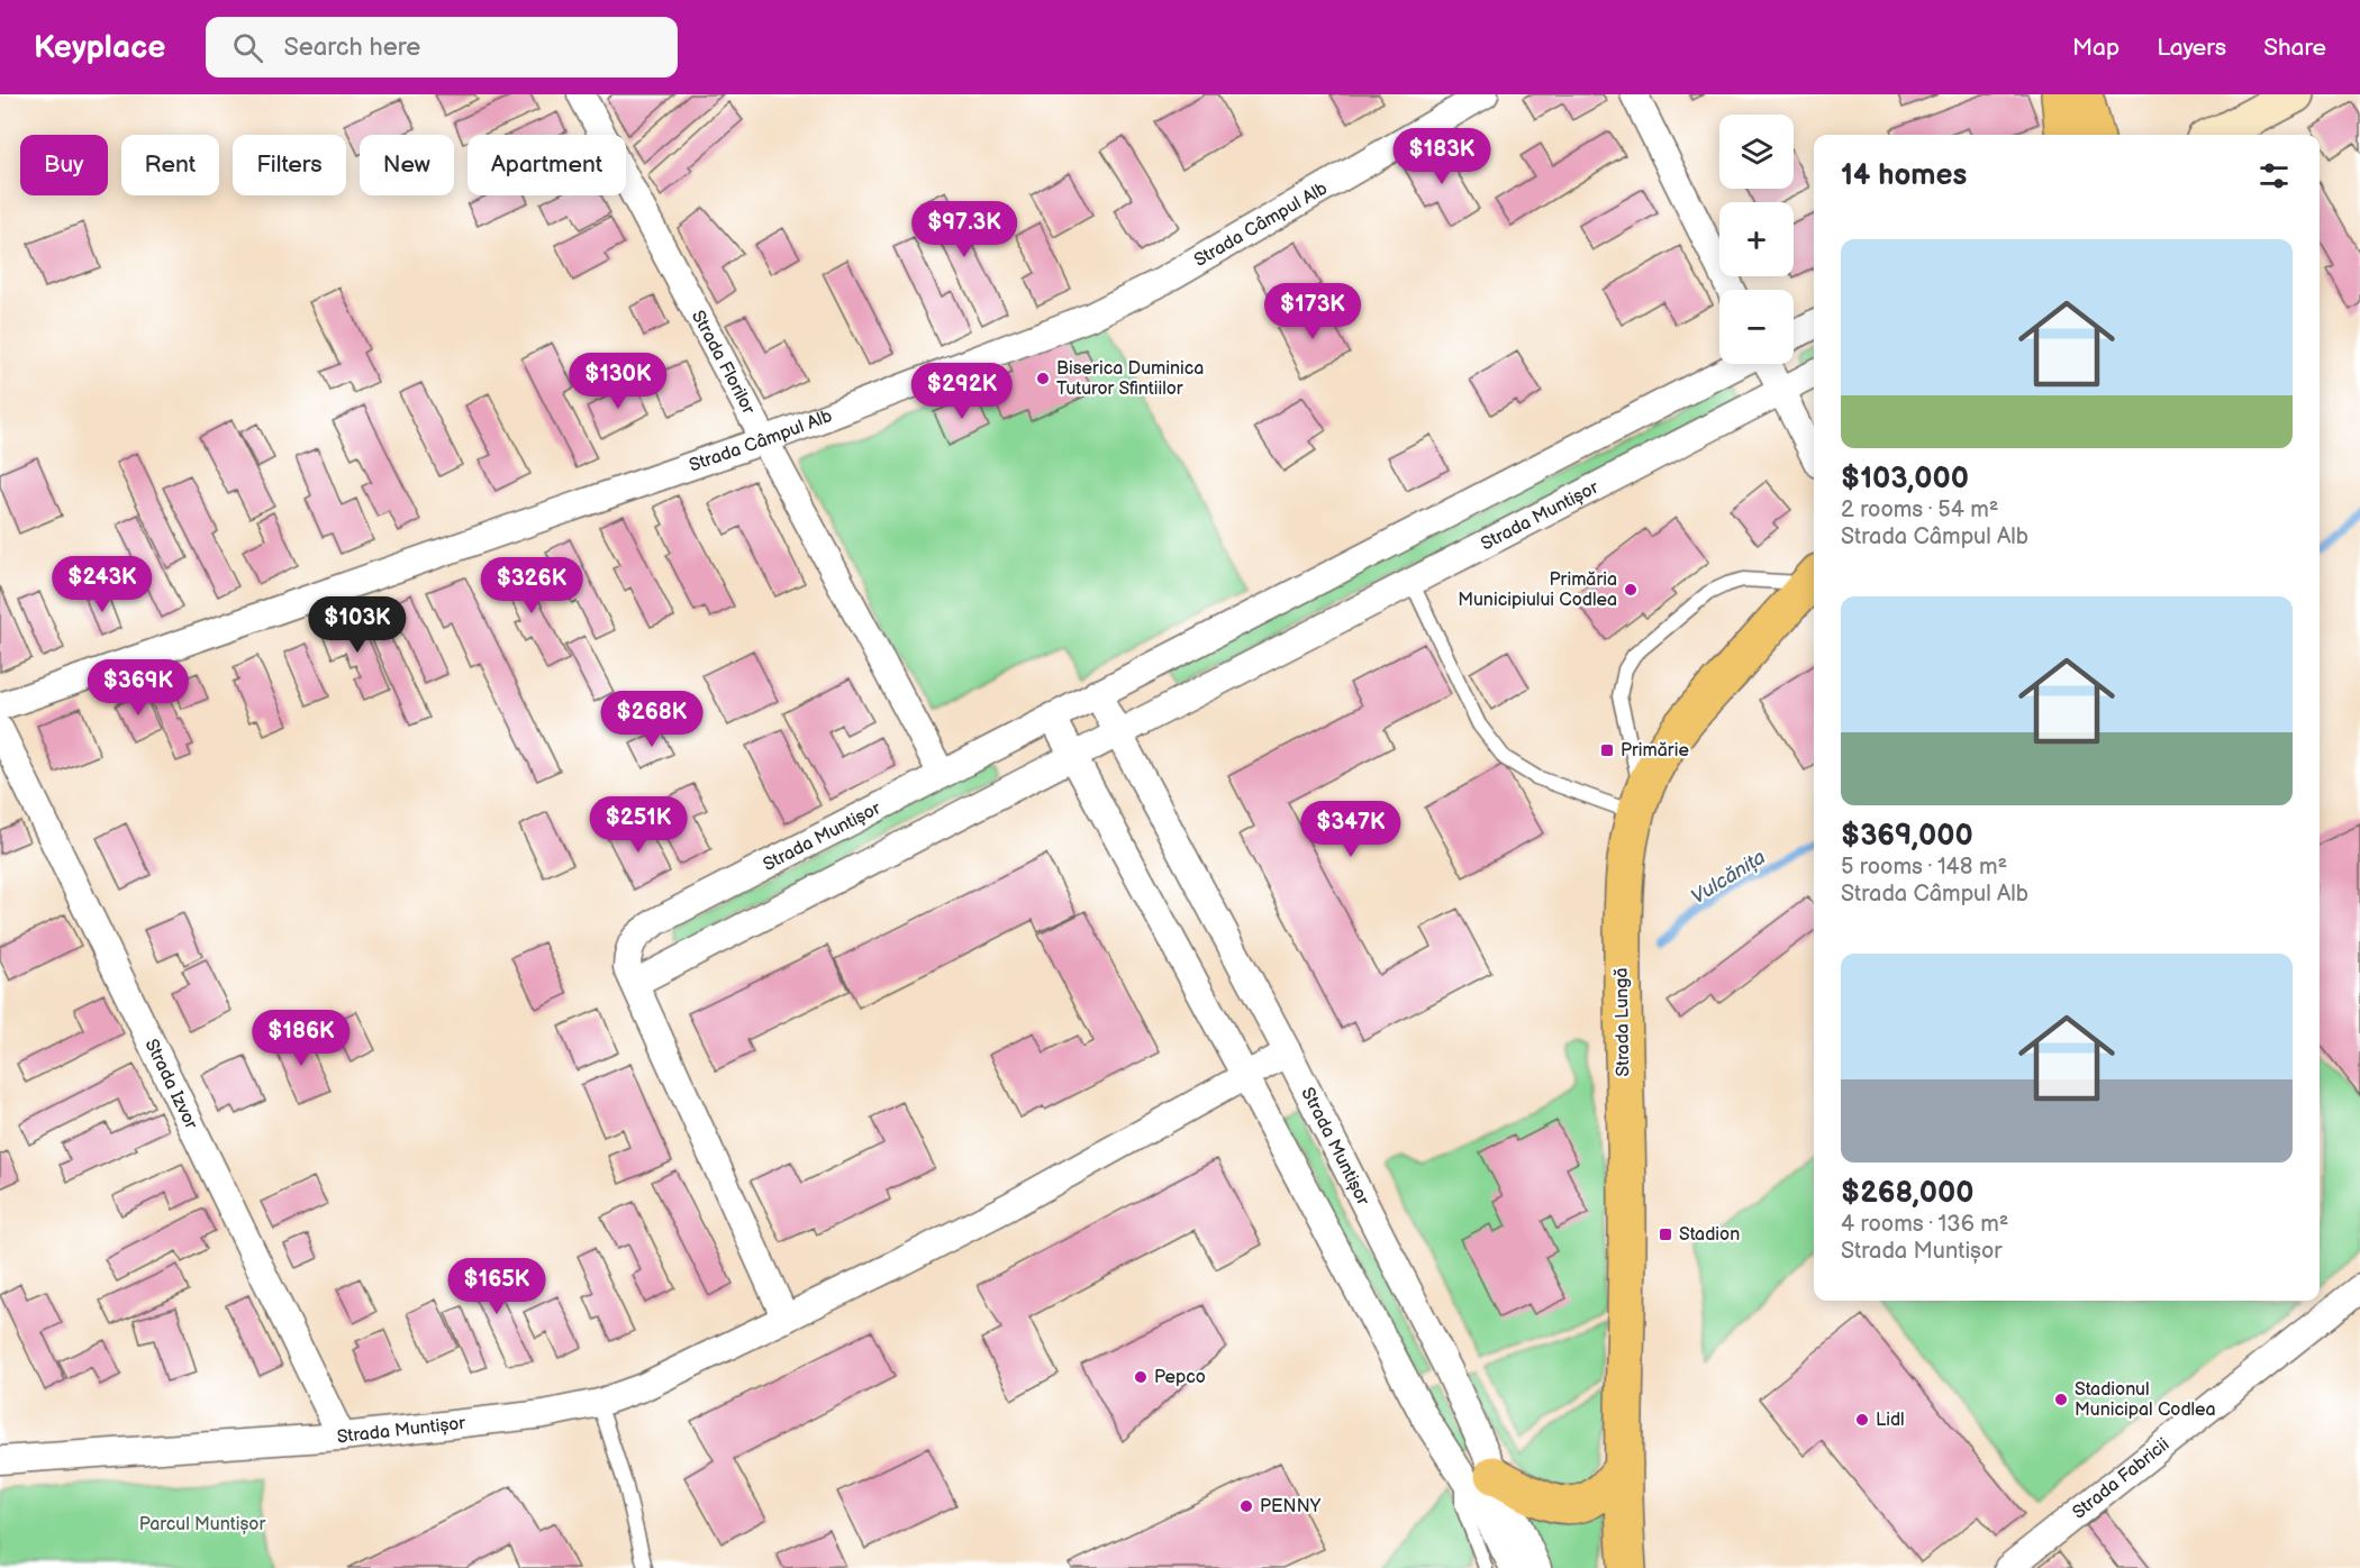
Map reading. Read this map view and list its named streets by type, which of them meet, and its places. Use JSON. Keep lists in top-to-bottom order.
{
  "streets": {
    "highway": ["Strada Lungă"],
    "street": [
      "Strada Câmpul Alb",
      "Strada Florilor",
      "Strada Muntișor",
      "Strada Izvor",
      "Strada Fabricii"
    ]
  },
  "crossings": [
    ["Strada Câmpul Alb", "Strada Florilor"],
    ["Strada Florilor", "Strada Muntișor"],
    ["Strada Muntișor", "Strada Izvor"]
  ],
  "water": ["Vulcănița"],
  "parks": ["Parcul Muntișor"],
  "places": {
    "other": [
      "Biserica Duminica Tuturor Sfintiilor",
      "Primăria Municipiului Codlea",
      "Pepco",
      "Stadionul Municipal Codlea",
      "Lidl",
      "PENNY"
    ],
    "transit": ["Primărie", "Stadion"]
  },
  "page": {
    "header": "Keyplace",
    "search": "Search here",
    "nav": ["Map", "Layers", "Share"],
    "map_buttons": ["+", "−"],
    "price": [
      "$183K",
      "$97.3K",
      "$173K",
      "$130K",
      "$292K",
      "$243K",
      "$326K",
      "$103K",
      "$369K",
      "$268K",
      "$251K",
      "$347K",
      "$186K",
      "$165K"
    ],
    "chip": [
      "Buy",
      "Rent",
      "Filters",
      "New",
      "Apartment"
    ],
    "heading": "14 homes",
    "list": [
      {
        "name": "$103,000",
        "note": "2 rooms · 54 m² · Strada Câmpul Alb"
      },
      {
        "name": "$369,000",
        "note": "5 rooms · 148 m² · Strada Câmpul Alb"
      },
      {
        "name": "$268,000",
        "note": "4 rooms · 136 m² · Strada Muntișor"
      }
    ]
  }
}
